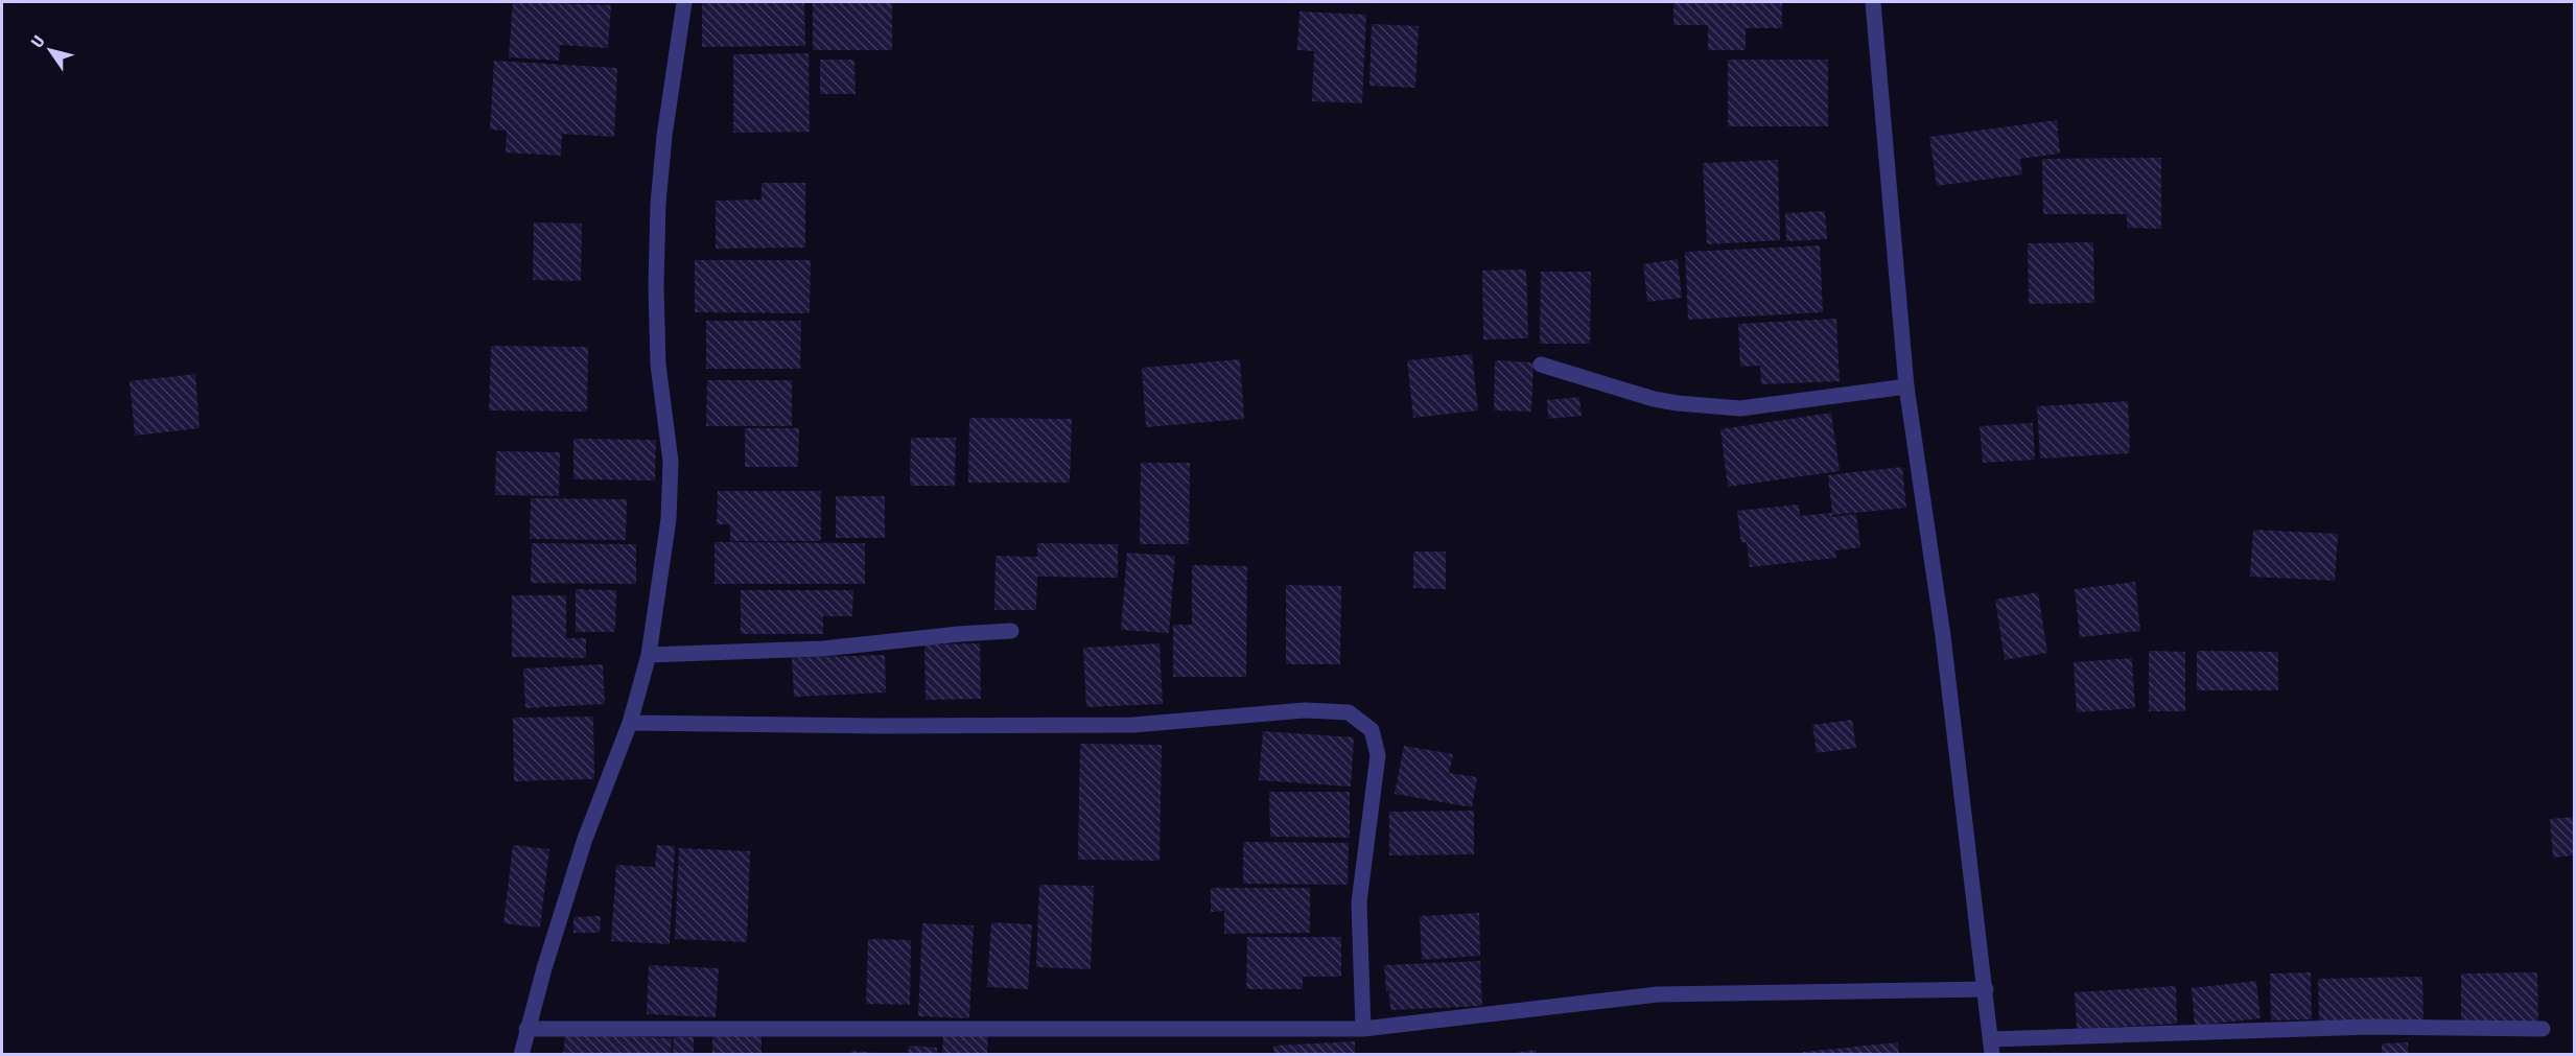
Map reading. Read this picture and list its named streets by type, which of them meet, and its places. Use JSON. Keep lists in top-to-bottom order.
{
  "north": "top left"
}
